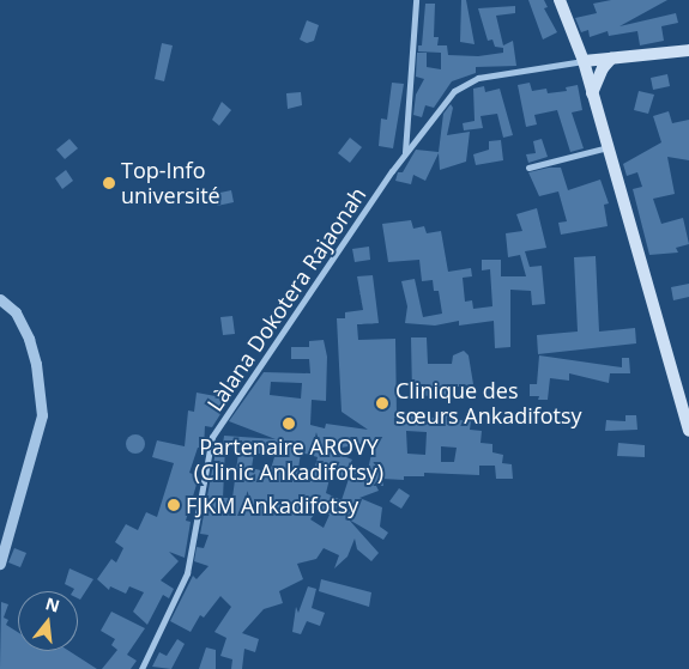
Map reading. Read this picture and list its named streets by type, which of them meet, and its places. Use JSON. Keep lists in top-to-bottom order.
{
  "streets": {
    "street": ["Làlana Dokotera Rajaonah"]
  },
  "places": [
    "Top-Info université",
    "Clinique des sœurs Ankadifotsy",
    "Partenaire AROVY (Clinic Ankadifotsy)",
    "FJKM Ankadifotsy"
  ],
  "north": "top"
}
